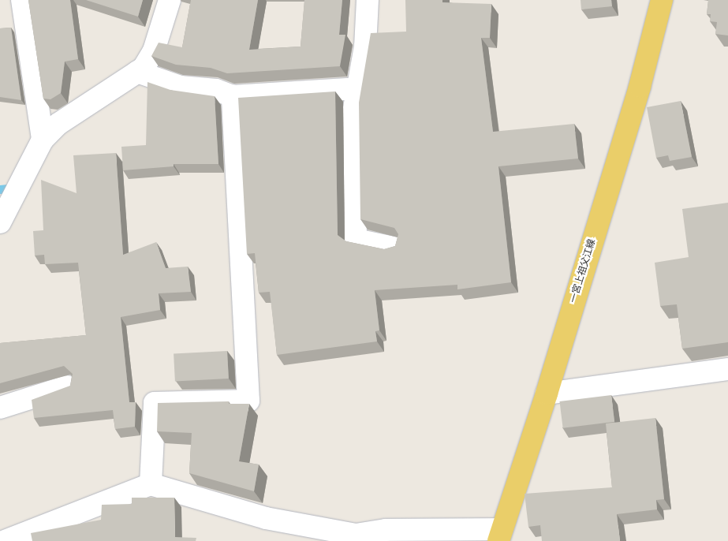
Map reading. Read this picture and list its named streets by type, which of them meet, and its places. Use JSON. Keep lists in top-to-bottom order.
{
  "streets": {
    "main road": ["一宮上祖父江線"]
  }
}
